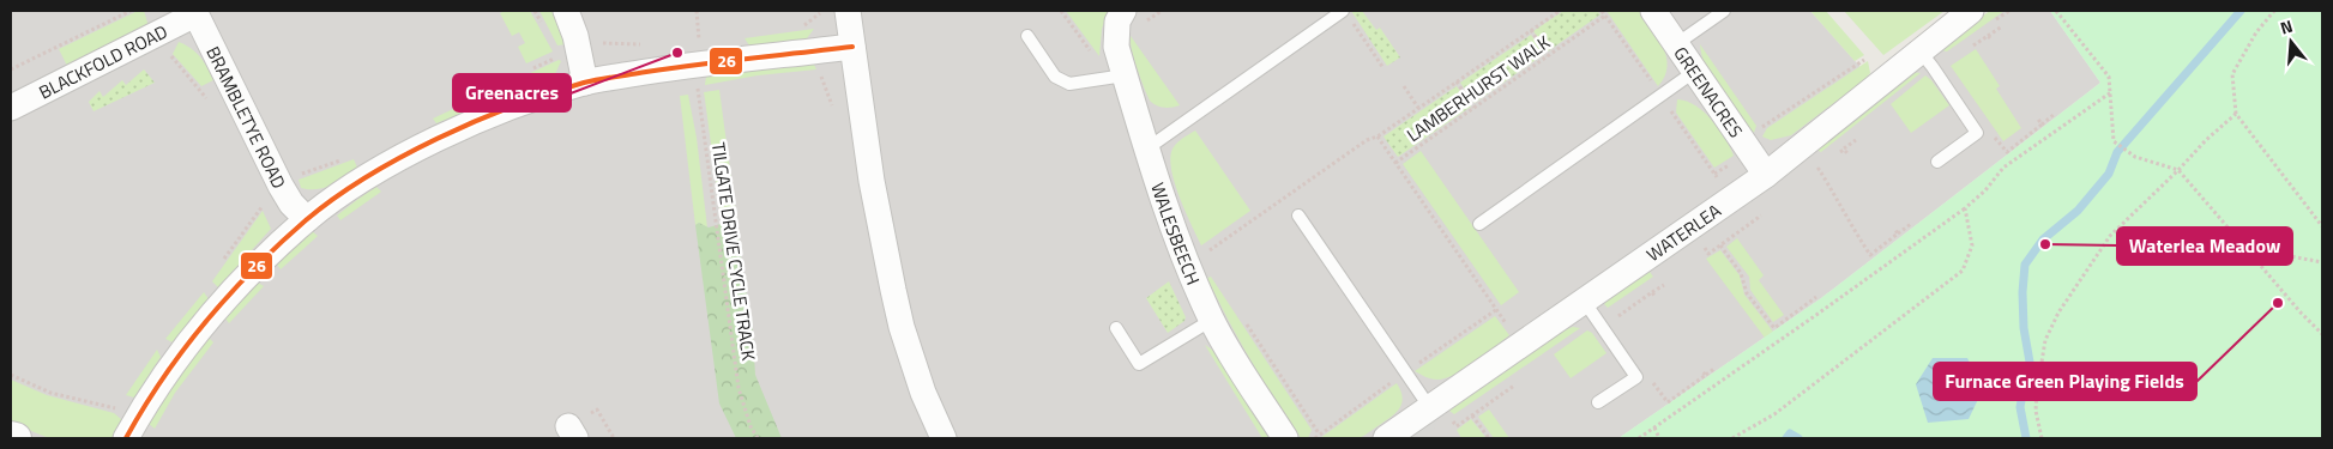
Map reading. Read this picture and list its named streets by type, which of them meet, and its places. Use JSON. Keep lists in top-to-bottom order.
{
  "streets": {
    "street": [
      "BLACKFOLD ROAD",
      "GREENACRES",
      "BRAMBLETYE ROAD",
      "WALESBEECH",
      "WATERLEA"
    ],
    "path": ["LAMBERHURST WALK", "TILGATE DRIVE CYCLE TRACK"]
  },
  "crossings": [
    ["BLACKFOLD ROAD", "BRAMBLETYE ROAD"],
    ["LAMBERHURST WALK", "WATERLEA"],
    ["GREENACRES", "WATERLEA"]
  ],
  "places": ["Greenacres", "Waterlea Meadow", "Furnace Green Playing Fields"],
  "lines": ["transit line 26"],
  "north": "top"
}
